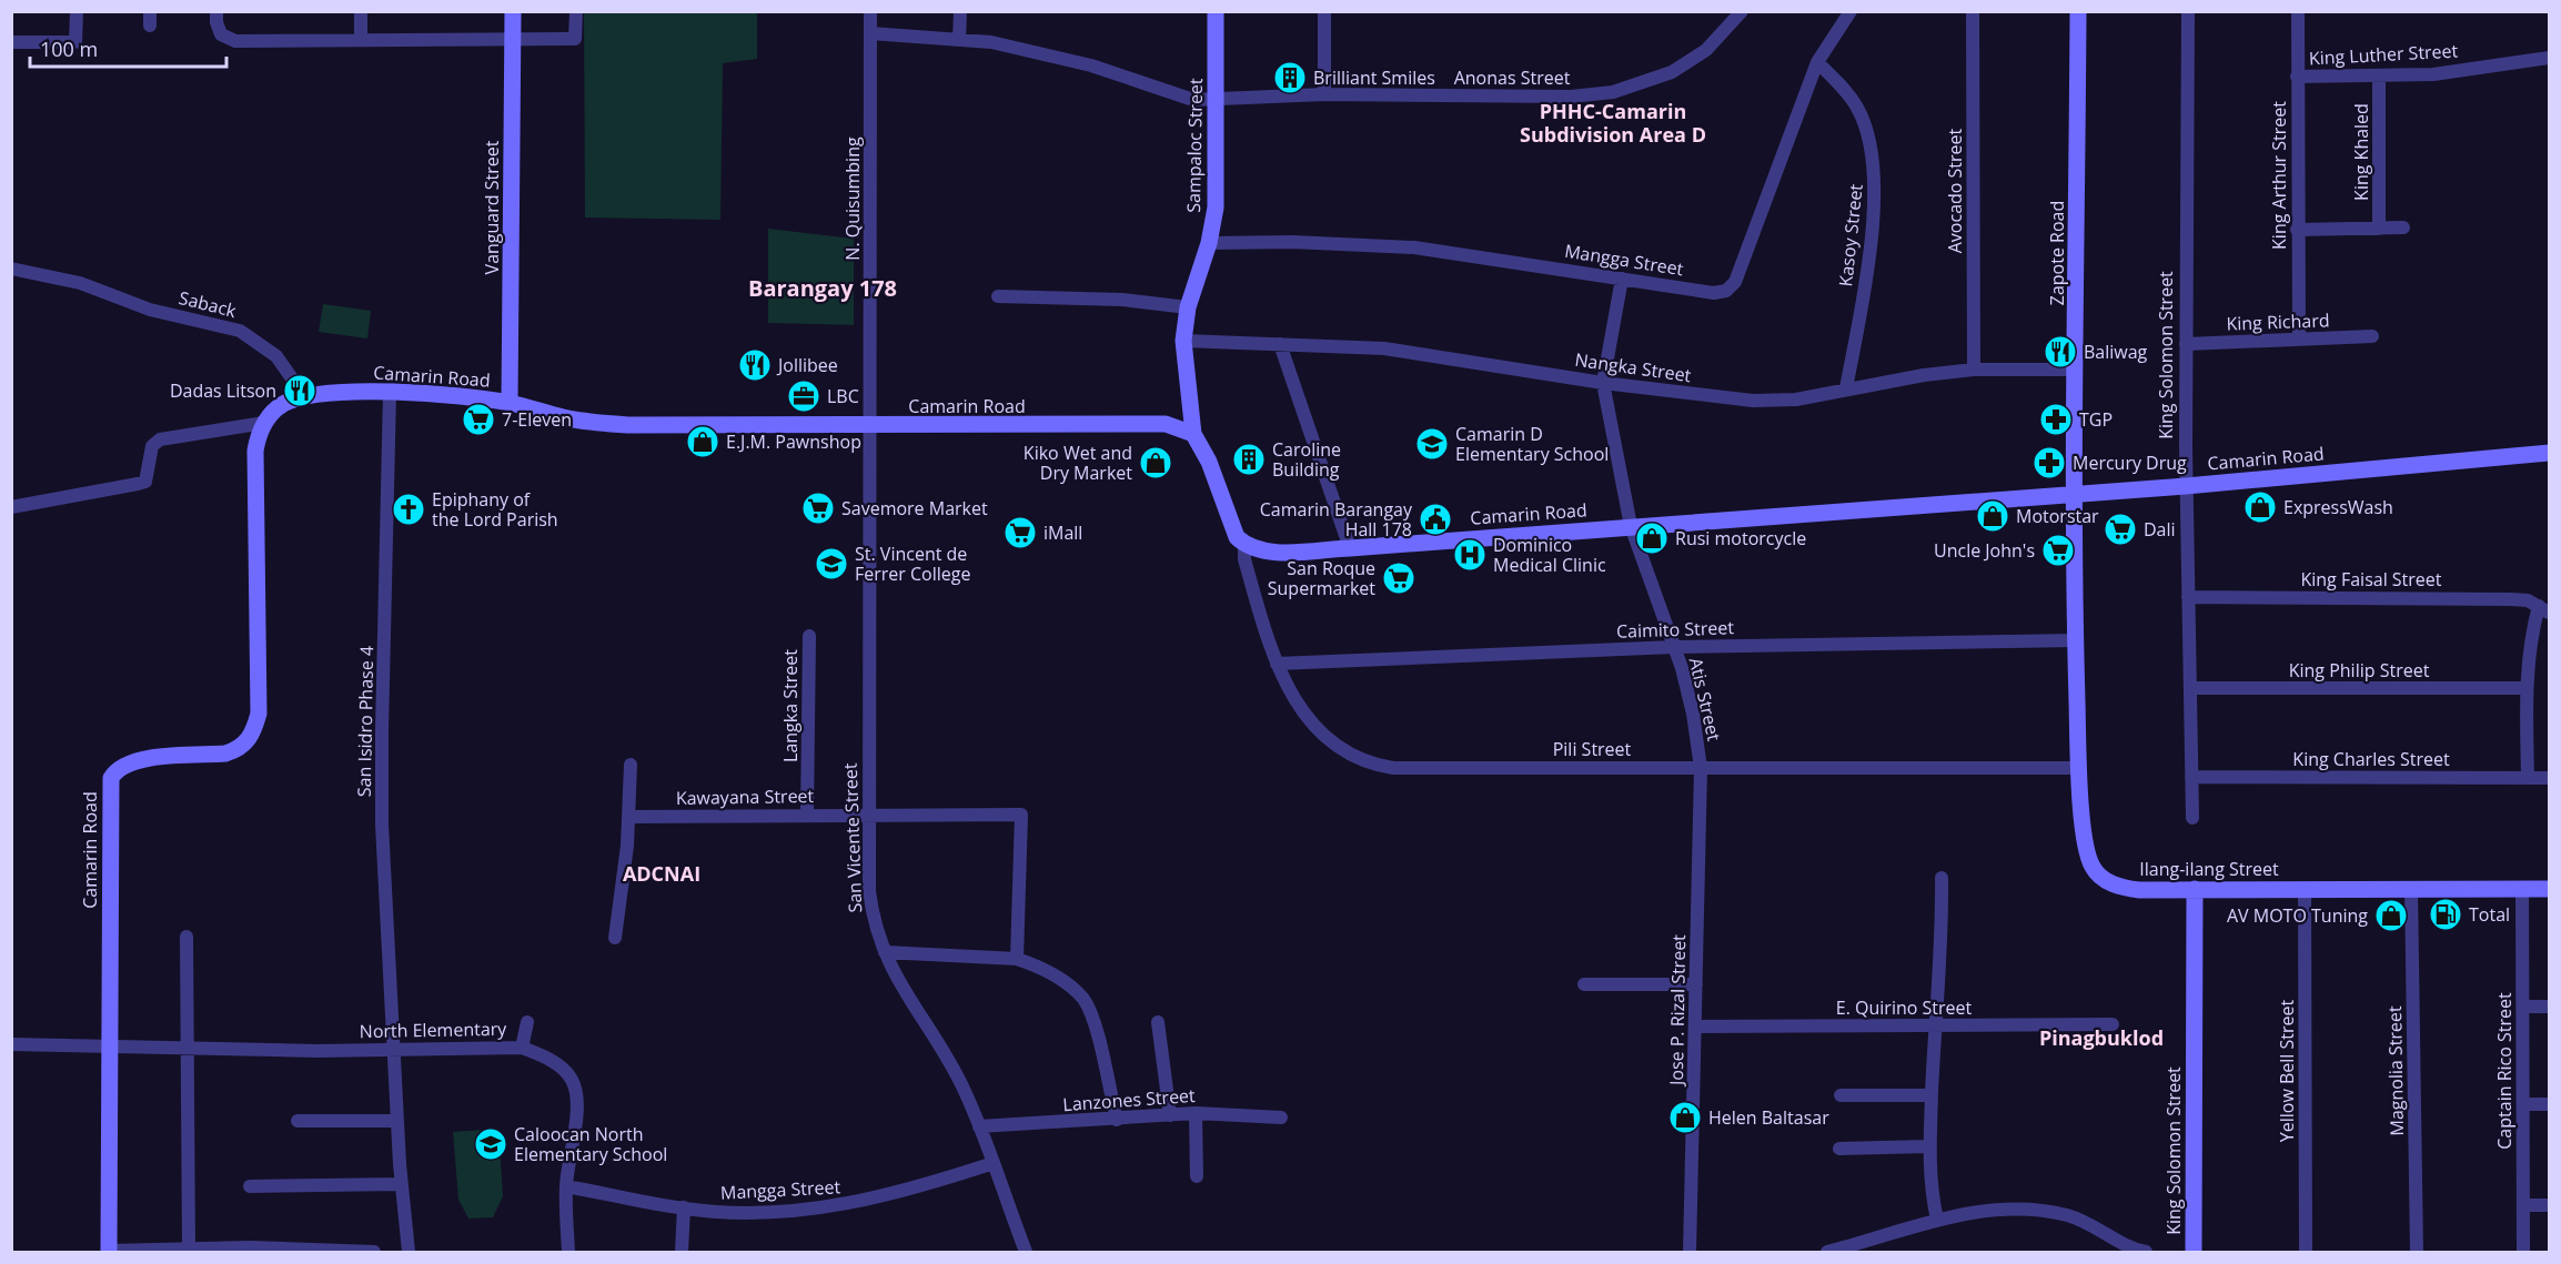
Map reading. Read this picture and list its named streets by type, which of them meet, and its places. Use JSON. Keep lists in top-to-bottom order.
{
  "streets": {
    "main road": [
      "Sampaloc Street",
      "Vanguard Street",
      "Zapote Road",
      "King Solomon Street",
      "Camarin Road",
      "Ilang-ilang Street"
    ],
    "street": [
      "King Luther Street",
      "Anonas Street",
      "King Khaled",
      "King Arthur Street",
      "Avocado Street",
      "N. Quisumbing",
      "Kasoy Street",
      "Mangga Street",
      "Saback",
      "King Richard",
      "Nangka Street",
      "King Faisal Street",
      "Caimito Street",
      "King Philip Street",
      "Atis Street",
      "Langka Street",
      "San Isidro Phase 4",
      "Pili Street",
      "King Charles Street",
      "Kawayana Street",
      "San Vicente Street",
      "E. Quirino Street",
      "Jose P. Rizal Street",
      "North Elementary",
      "Yellow Bell Street",
      "Magnolia Street",
      "Captain Rico Street",
      "Lanzones Street"
    ]
  },
  "crossings": [
    ["King Luther Street", "King Khaled"],
    ["King Luther Street", "King Arthur Street"],
    ["Anonas Street", "Sampaloc Street"],
    ["Anonas Street", "N. Quisumbing"],
    ["Sampaloc Street", "Mangga Street"],
    ["Sampaloc Street", "Nangka Street"],
    ["Sampaloc Street", "Camarin Road"],
    ["King Arthur Street", "King Richard"],
    ["Avocado Street", "Nangka Street"],
    ["N. Quisumbing", "Camarin Road"],
    ["N. Quisumbing", "San Vicente Street"],
    ["Vanguard Street", "Camarin Road"],
    ["Kasoy Street", "Mangga Street"],
    ["Kasoy Street", "Nangka Street"],
    ["Zapote Road", "Nangka Street"],
    ["Zapote Road", "Camarin Road"],
    ["Zapote Road", "Ilang-ilang Street"],
    ["Mangga Street", "San Vicente Street"],
    ["Mangga Street", "North Elementary"],
    ["Saback", "Camarin Road"],
    ["King Richard", "King Solomon Street"],
    ["King Solomon Street", "Camarin Road"],
    ["King Solomon Street", "King Faisal Street"],
    ["King Solomon Street", "King Philip Street"],
    ["King Solomon Street", "King Charles Street"],
    ["King Solomon Street", "Ilang-ilang Street"],
    ["Nangka Street", "Atis Street"],
    ["Camarin Road", "Atis Street"],
    ["Camarin Road", "San Isidro Phase 4"],
    ["Camarin Road", "Pili Street"],
    ["Camarin Road", "San Vicente Street"],
    ["Camarin Road", "Ilang-ilang Street"],
    ["Camarin Road", "North Elementary"],
    ["Caimito Street", "Atis Street"],
    ["Caimito Street", "Pili Street"],
    ["Caimito Street", "Ilang-ilang Street"],
    ["Atis Street", "Pili Street"],
    ["Atis Street", "Jose P. Rizal Street"],
    ["Langka Street", "Kawayana Street"],
    ["San Isidro Phase 4", "North Elementary"],
    ["Pili Street", "Ilang-ilang Street"],
    ["Pili Street", "Jose P. Rizal Street"],
    ["Kawayana Street", "San Vicente Street"],
    ["San Vicente Street", "Lanzones Street"],
    ["Ilang-ilang Street", "Yellow Bell Street"],
    ["Ilang-ilang Street", "Magnolia Street"],
    ["Ilang-ilang Street", "Captain Rico Street"],
    ["E. Quirino Street", "Jose P. Rizal Street"]
  ],
  "districts": [
    "PHHC-Camarin Subdivision Area D",
    "Barangay 178",
    "ADCNAI",
    "Pinagbuklod"
  ],
  "places": {
    "building": ["Brilliant Smiles", "Caroline Building"],
    "restaurant": ["Baliwag", "Jollibee", "Dadas Litson"],
    "office": ["LBC"],
    "supermarket": [
      "7-Eleven",
      "Savemore Market",
      "Dali",
      "iMall",
      "Uncle John's",
      "San Roque Supermarket"
    ],
    "pharmacy": ["TGP", "Mercury Drug"],
    "shop": [
      "E.J.M. Pawnshop",
      "Kiko Wet and Dry Market",
      "ExpressWash",
      "Motorstar",
      "Rusi motorcycle",
      "AV MOTO Tuning",
      "Helen Baltasar"
    ],
    "school or university": ["Camarin D Elementary School", "St. Vincent de Ferrer College", "Caloocan North Elementary School"],
    "church": ["Epiphany of the Lord Parish"],
    "public building": ["Camarin Barangay Hall 178"],
    "hospital": ["Dominico Medical Clinic"],
    "fuel station": ["Total"]
  },
  "scale_bar": "100 m"
}
